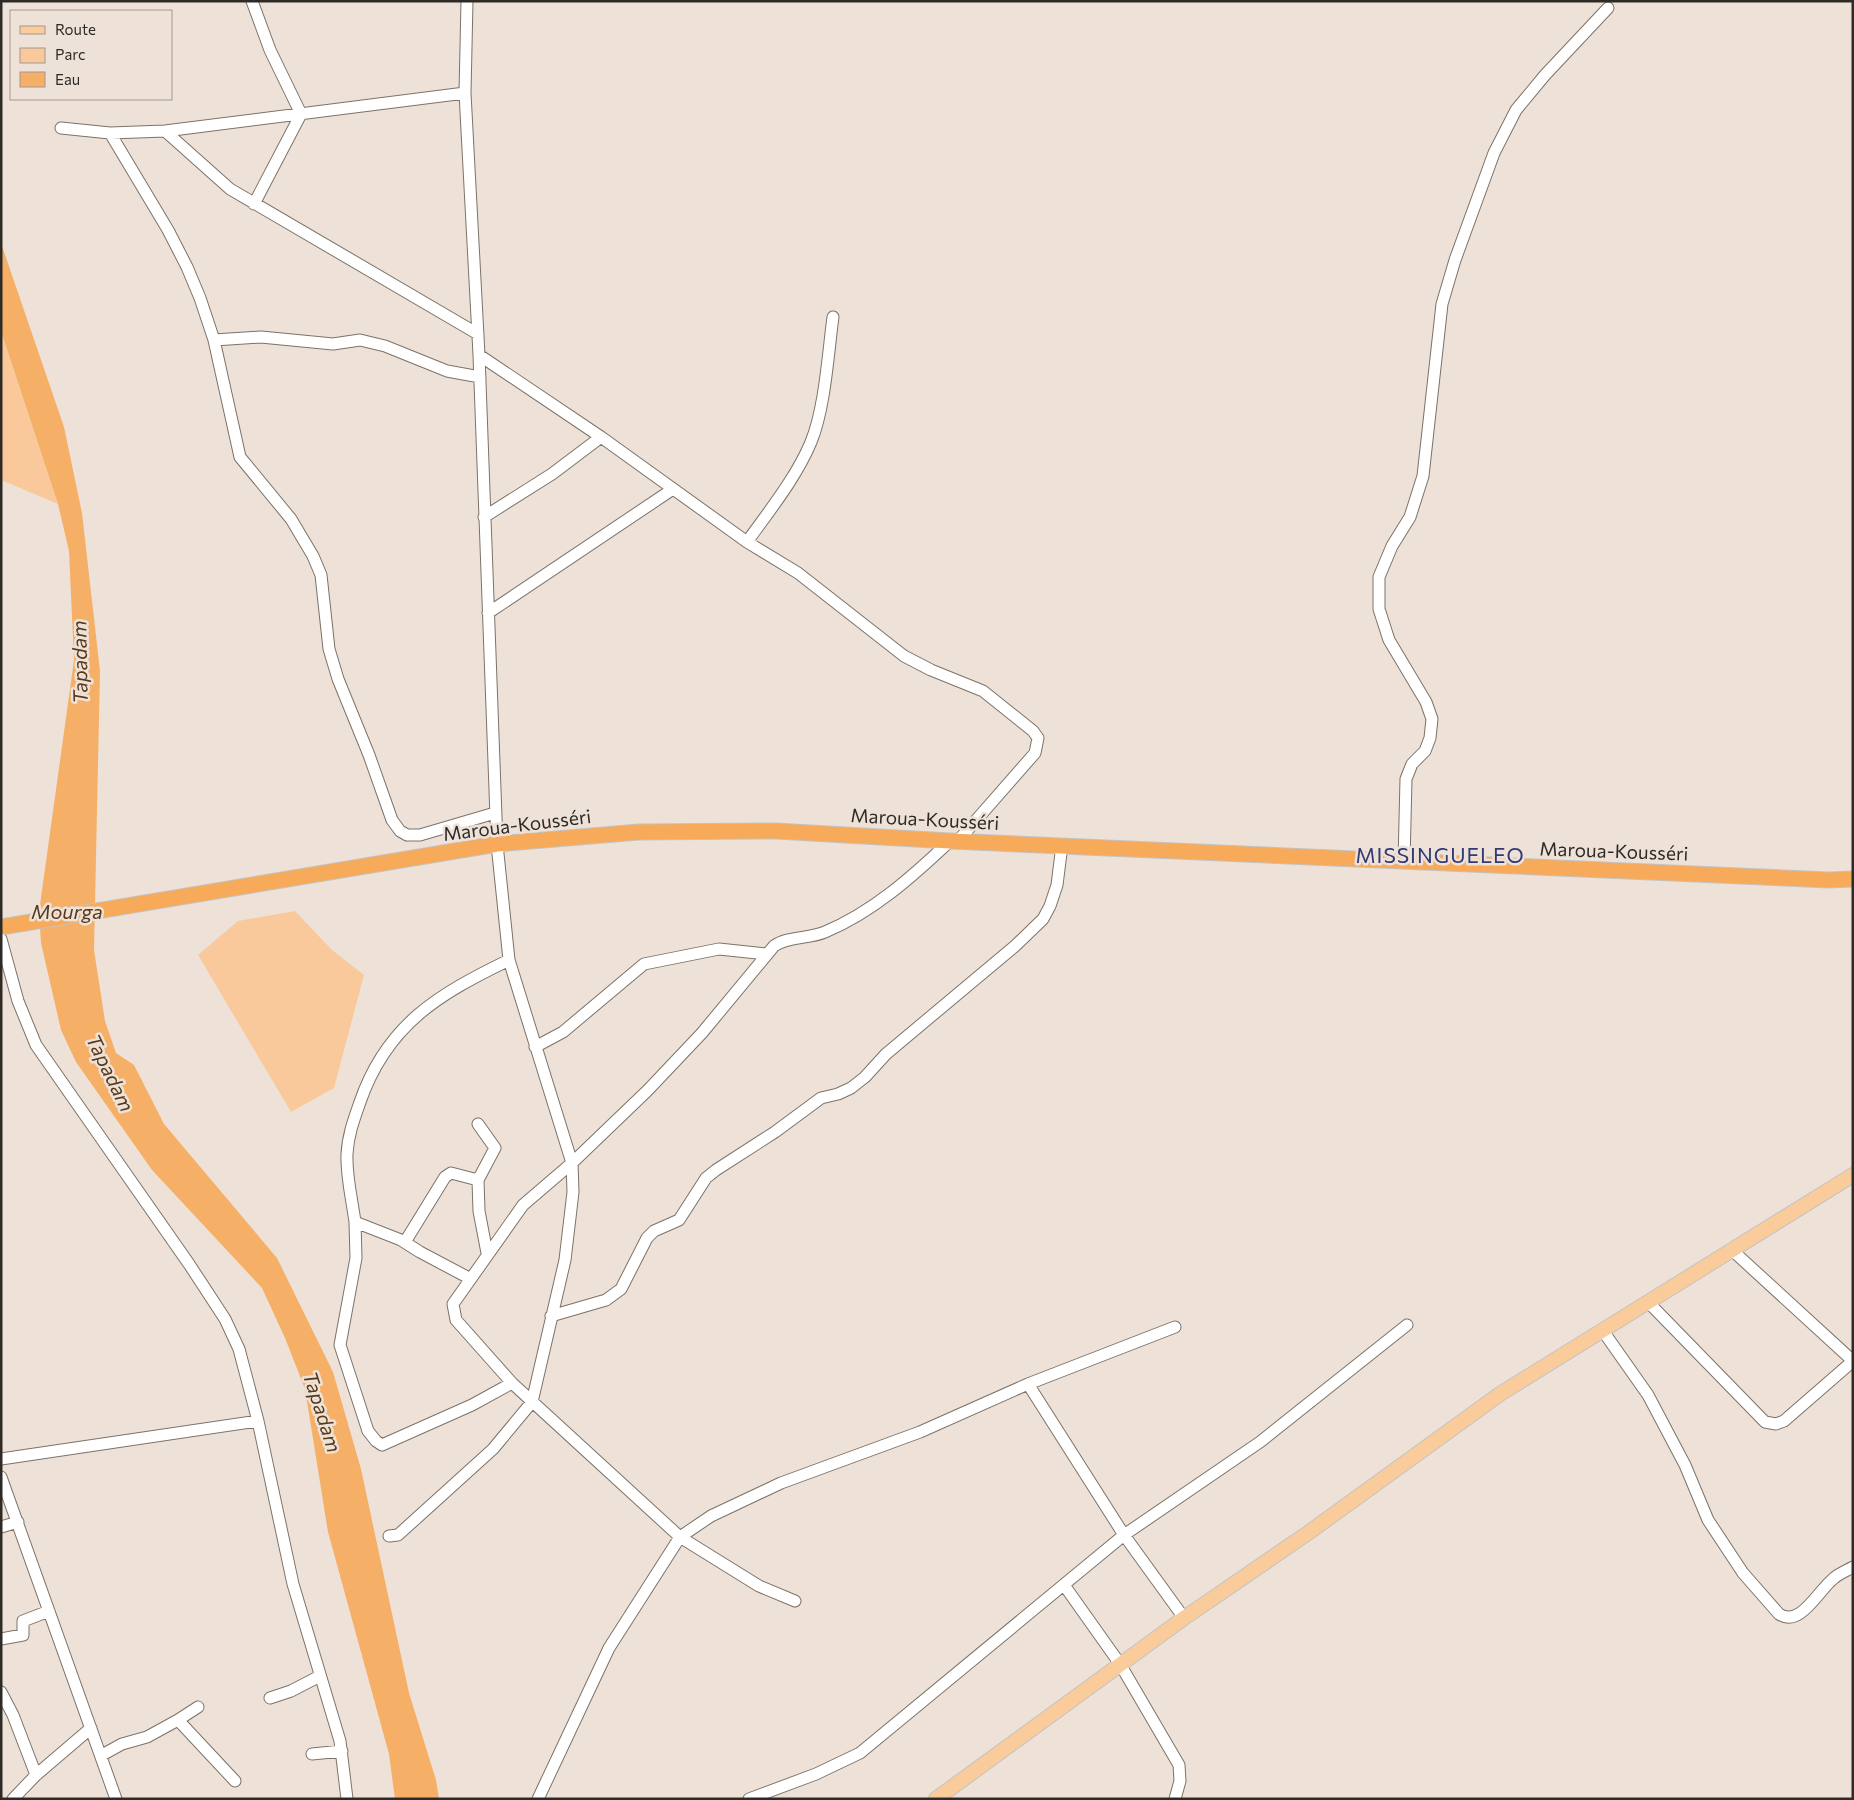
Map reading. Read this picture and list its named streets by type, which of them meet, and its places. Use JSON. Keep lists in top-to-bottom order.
{
  "streets": {
    "highway": ["Maroua-Kousséri"]
  },
  "districts": ["MISSINGUELEO"],
  "water": ["Tapadam", "Mourga"],
  "legend": ["Route", "Parc", "Eau"]
}
